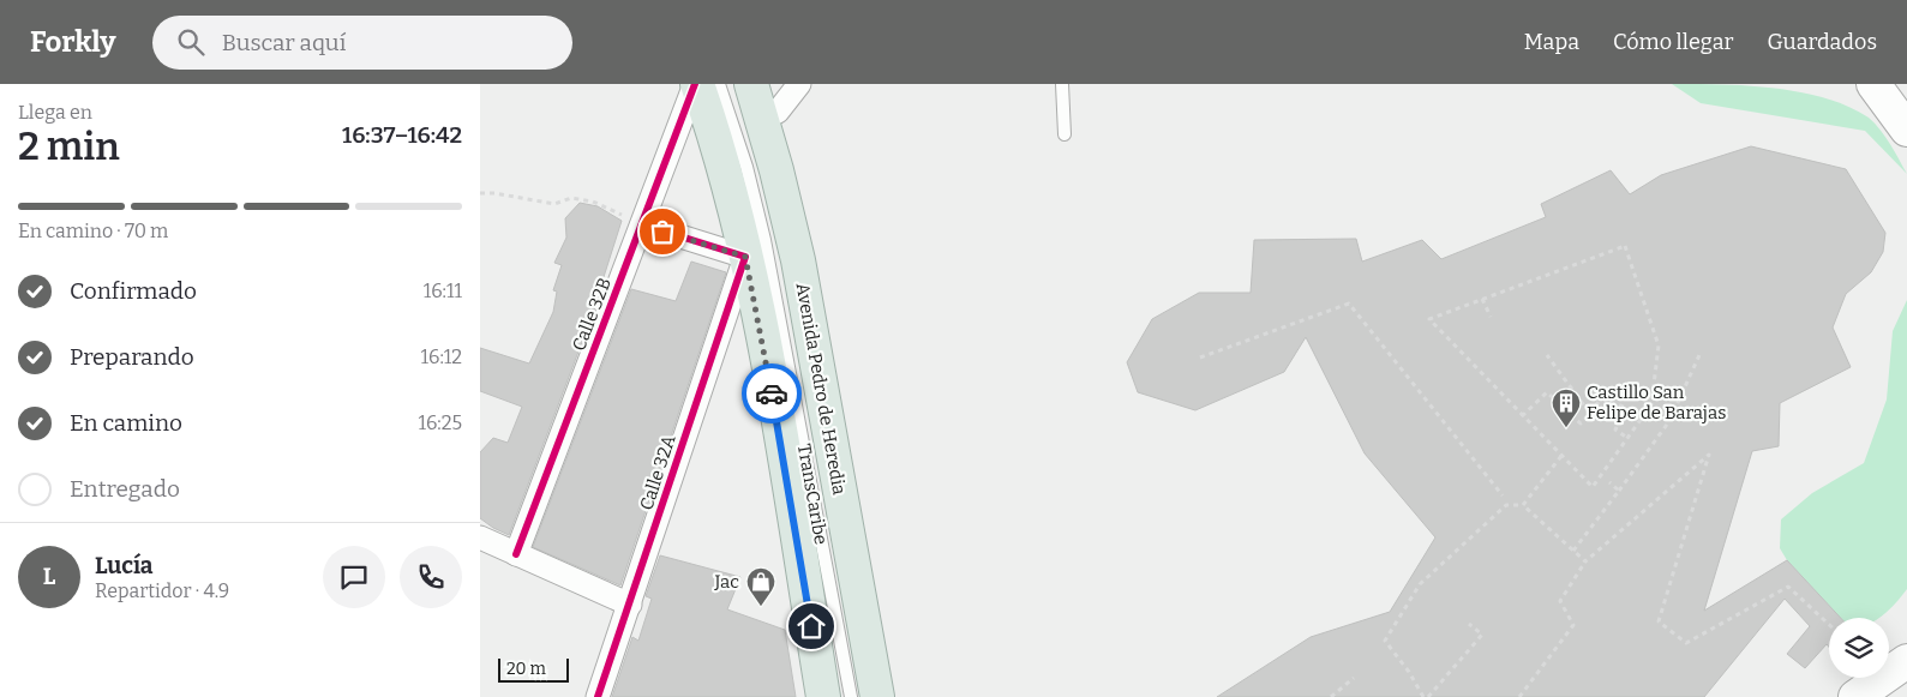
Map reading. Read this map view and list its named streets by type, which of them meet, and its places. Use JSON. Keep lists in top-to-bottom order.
{
  "streets": {
    "highway": ["Avenida Pedro de Heredia"],
    "street": ["Calle 32B", "Calle 32A"],
    "lane": ["TransCaribe"]
  },
  "crossings": [
    ["Avenida Pedro de Heredia", "TransCaribe"]
  ],
  "places": {
    "building": ["Castillo San Felipe de Barajas"],
    "shop": ["Jac"]
  },
  "scale_bar": "20 m",
  "page": {
    "header": "Forkly",
    "search": "Buscar aquí",
    "nav": ["Mapa", "Cómo llegar", "Guardados"],
    "heading": ["2 min", "Llega en", "16:37–16:42"],
    "panel": ["Lucía", "Repartidor · 4.9"],
    "bar": "En camino · 70 m",
    "list": [
      ["Confirmado", "16:11"],
      ["Preparando", "16:12"],
      ["En camino", "16:25"],
      "Entregado"
    ],
    "round": "L",
    "scale": "20 m"
  }
}
